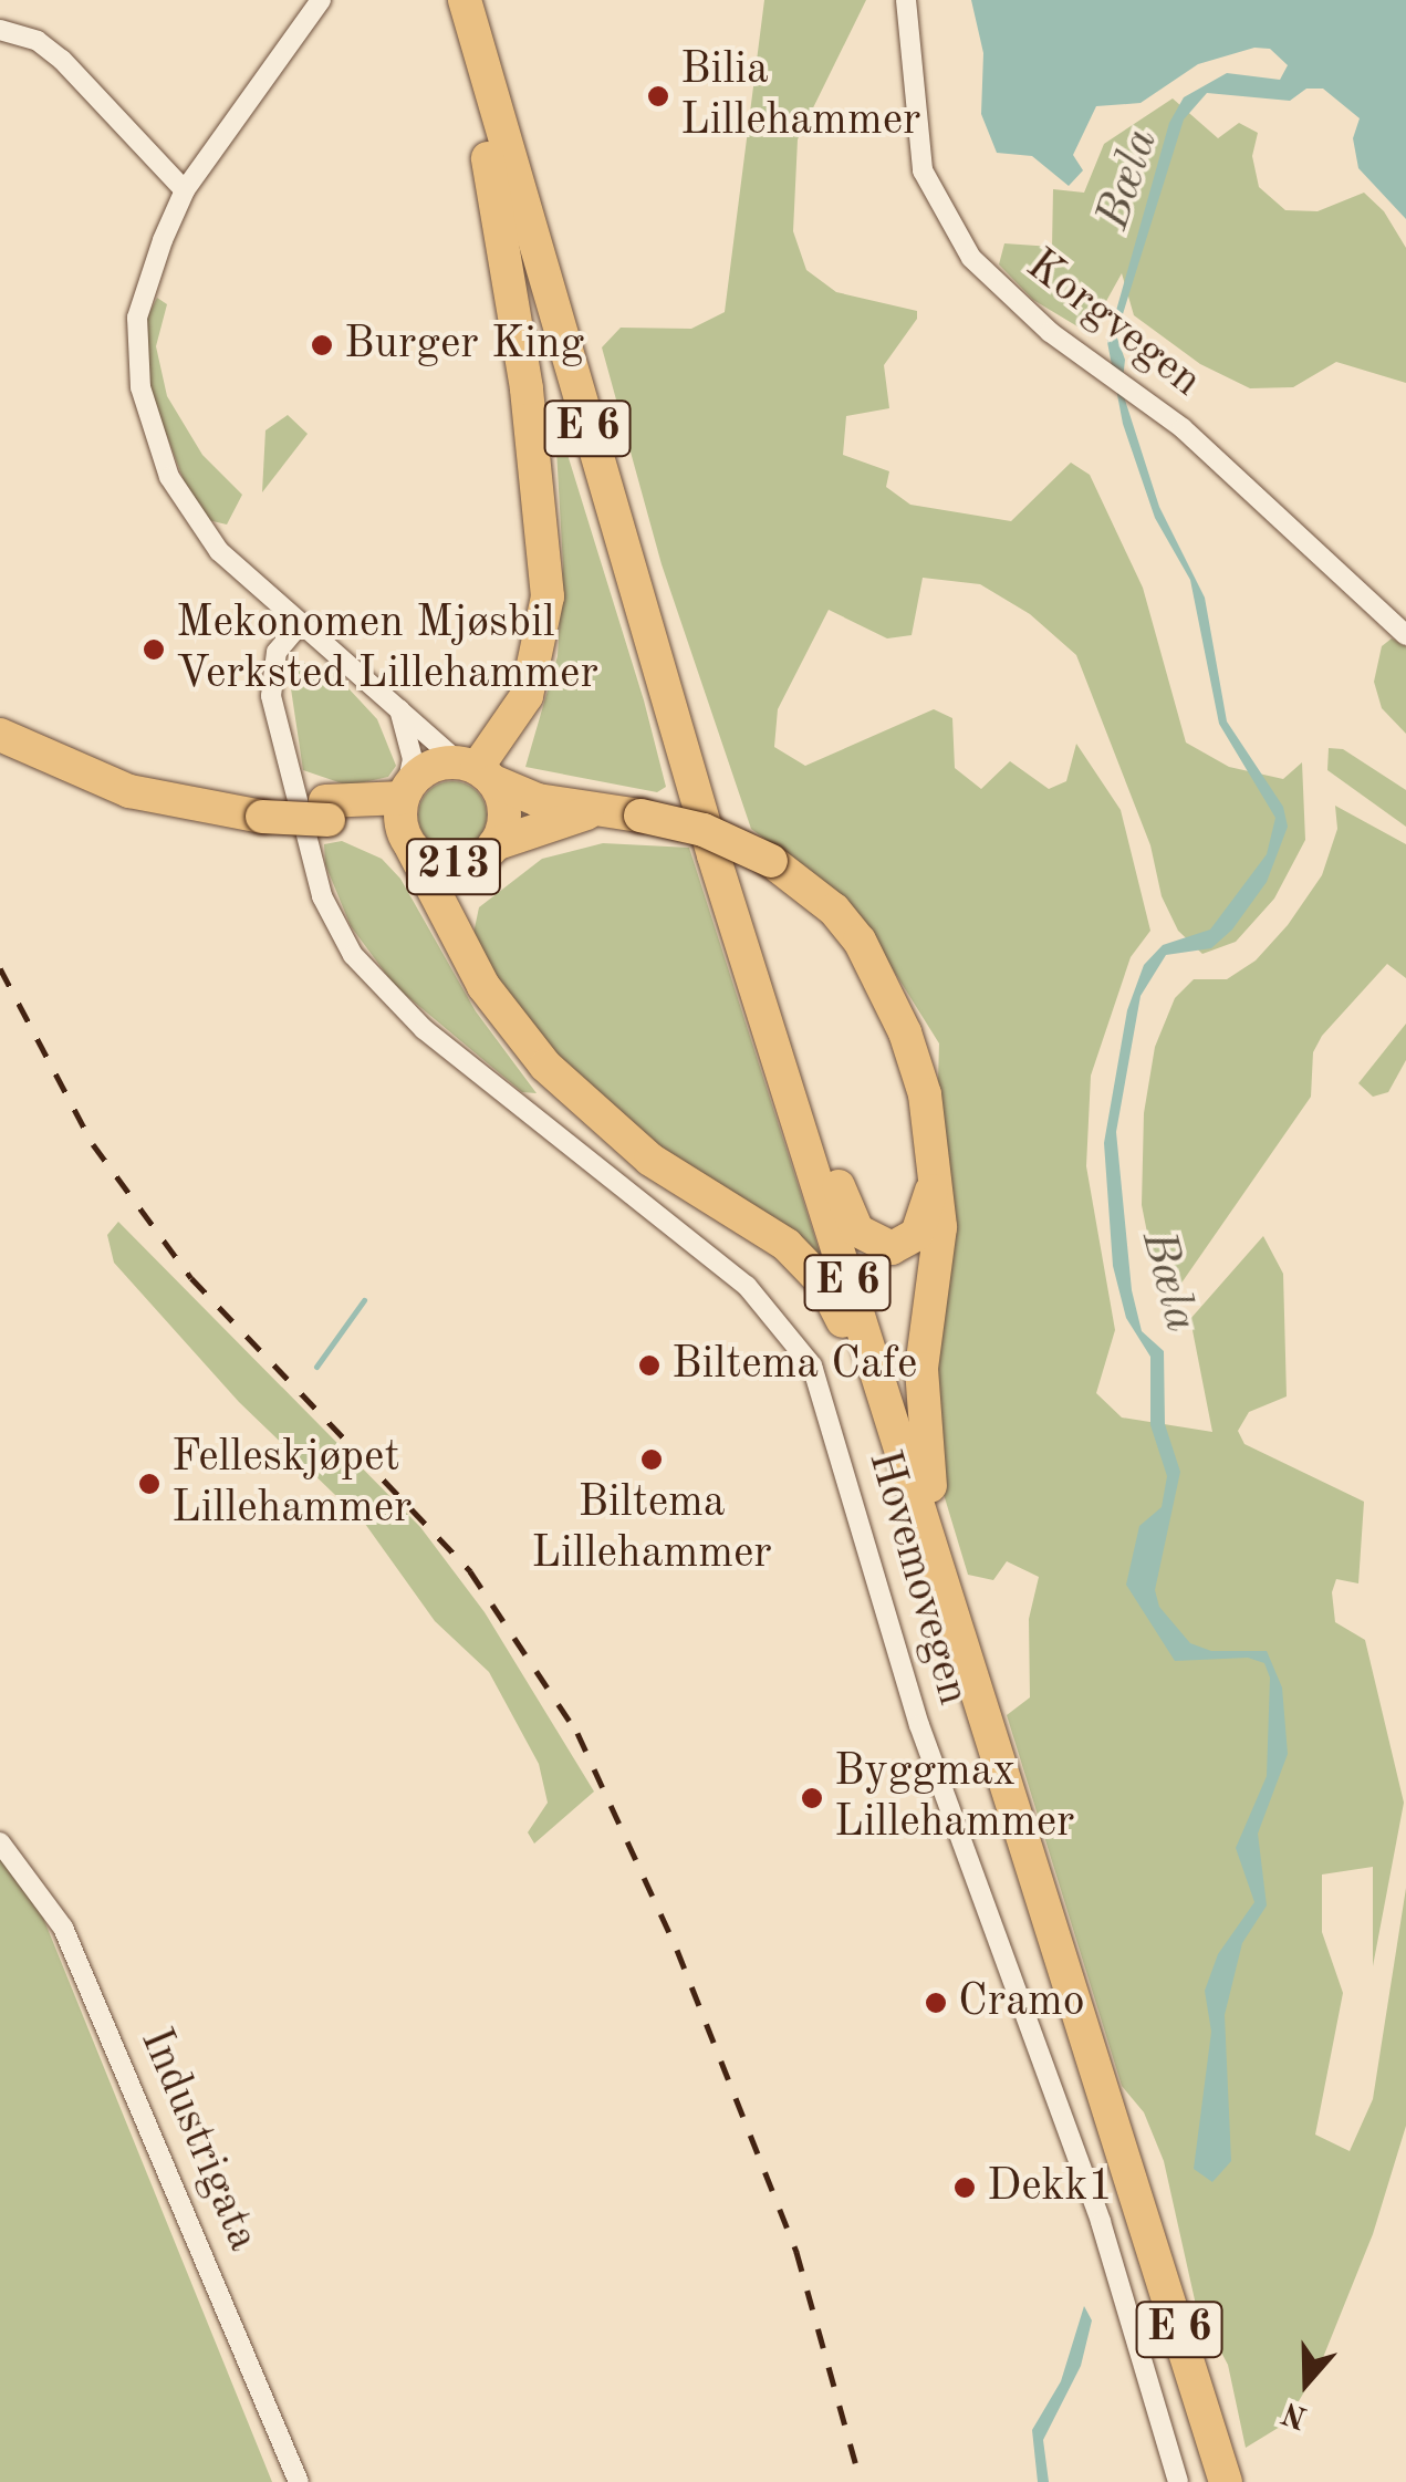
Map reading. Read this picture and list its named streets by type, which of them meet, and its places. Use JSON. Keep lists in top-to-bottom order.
{
  "streets": {
    "main road": ["E 6", "213"],
    "street": ["Korgvegen", "Hovemovegen", "Industrigata"]
  },
  "water": ["Bæla"],
  "places": [
    "Bilia Lillehammer",
    "Burger King",
    "Mekonomen Mjøsbil Verksted Lillehammer",
    "Biltema Cafe",
    "Biltema Lillehammer",
    "Felleskjøpet Lillehammer",
    "Byggmax Lillehammer",
    "Cramo",
    "Dekk1"
  ],
  "north": "bottom"
}
